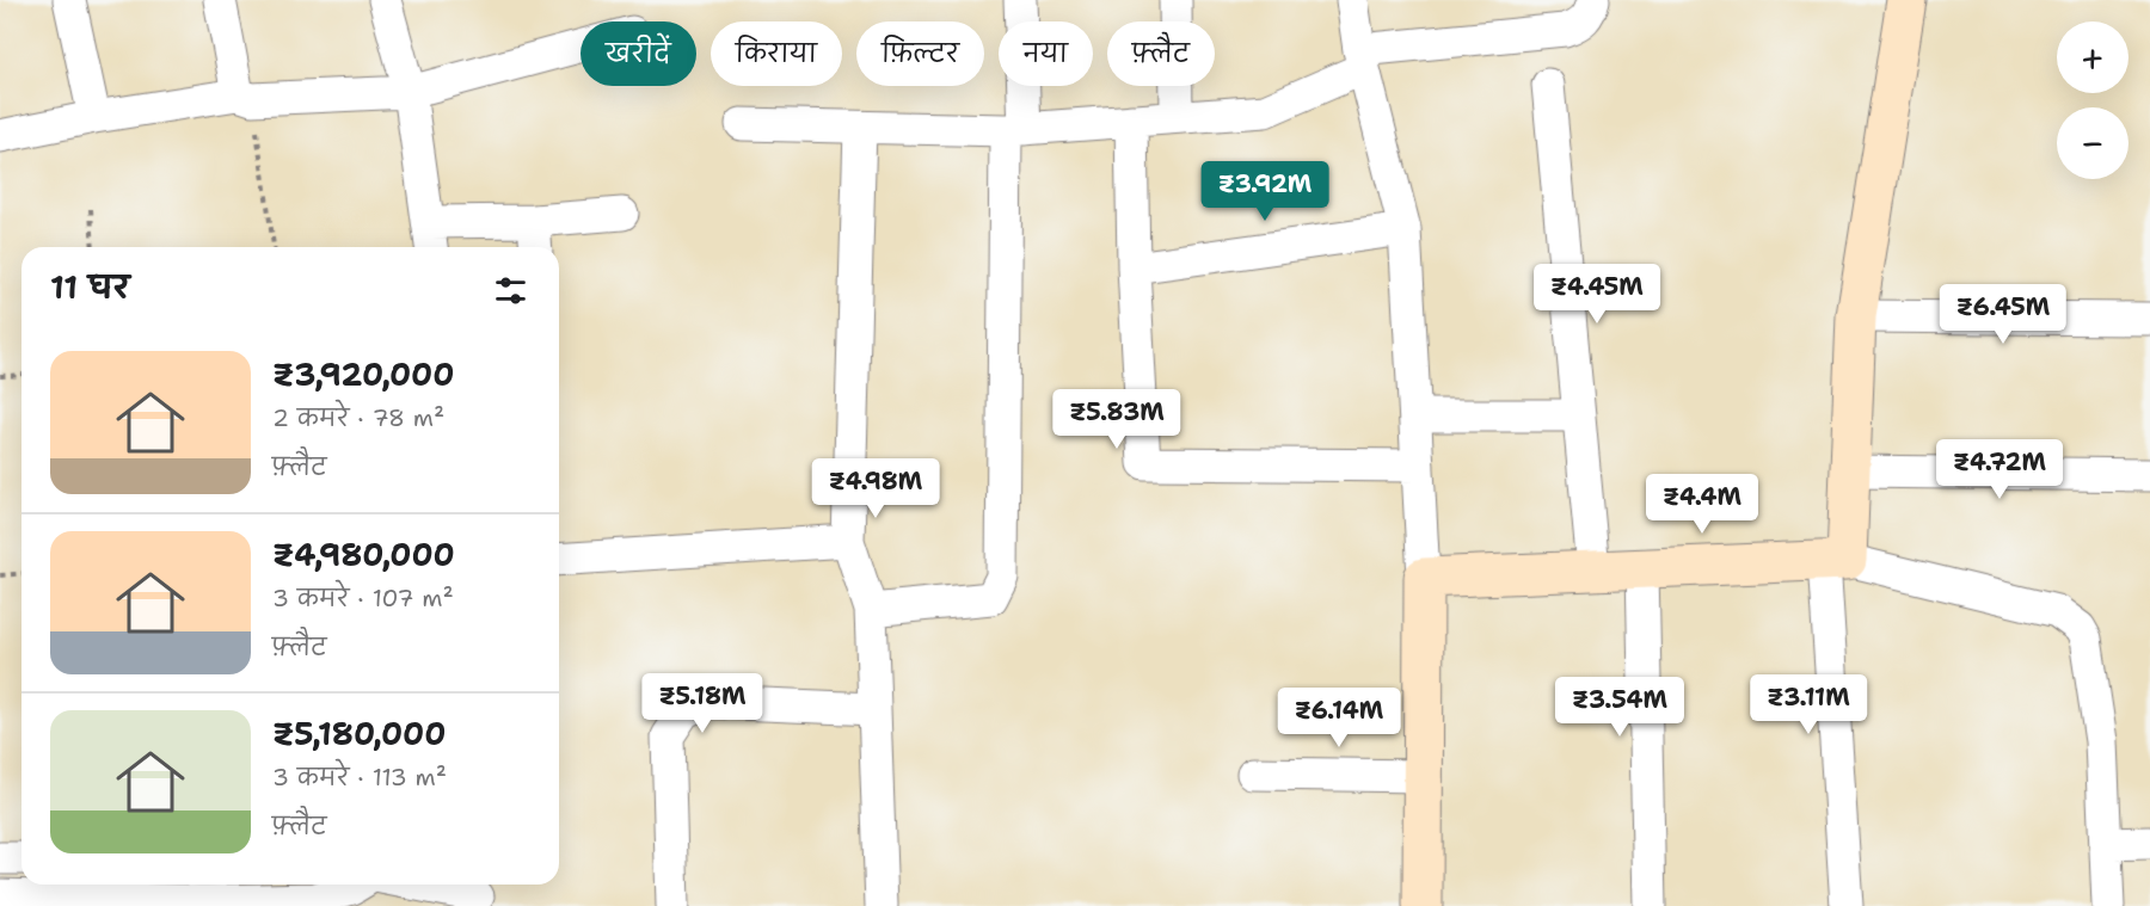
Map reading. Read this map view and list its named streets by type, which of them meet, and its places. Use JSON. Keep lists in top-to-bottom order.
{
  "page": {
    "map_buttons": ["+", "−"],
    "chip": [
      "खरीदें",
      "किराया",
      "फ़िल्टर",
      "नया",
      "फ़्लैट"
    ],
    "price": [
      "₹3.92M",
      "₹4.45M",
      "₹6.45M",
      "₹5.83M",
      "₹4.72M",
      "₹4.98M",
      "₹4.4M",
      "₹5.18M",
      "₹3.11M",
      "₹3.54M",
      "₹6.14M"
    ],
    "heading": "11 घर",
    "list": [
      {
        "name": "₹3,920,000",
        "note": "2 कमरे · 78 m² · फ़्लैट"
      },
      {
        "name": "₹4,980,000",
        "note": "3 कमरे · 107 m² · फ़्लैट"
      },
      {
        "name": "₹5,180,000",
        "note": "3 कमरे · 113 m² · फ़्लैट"
      }
    ]
  }
}
